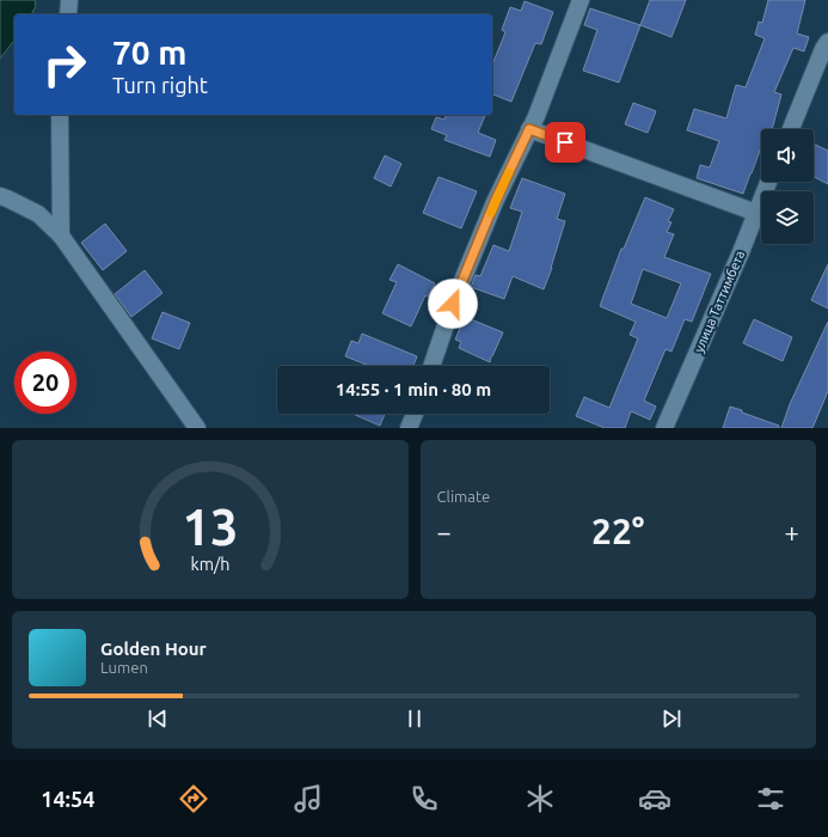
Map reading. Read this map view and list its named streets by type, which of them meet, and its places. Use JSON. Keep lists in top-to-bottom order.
{
  "streets": {
    "street": ["улица Таттимбета"]
  },
  "page": {
    "turn": ["70 m", "Turn right"],
    "limit": "20",
    "trip": "14:55 · 1 min · 80 m",
    "tile": "Climate",
    "heat": ["−", "22°", "+"],
    "song": ["Golden Hour", "Lumen"],
    "tabs": "14:54",
    "gauge": ["13", "km/h"]
  }
}
